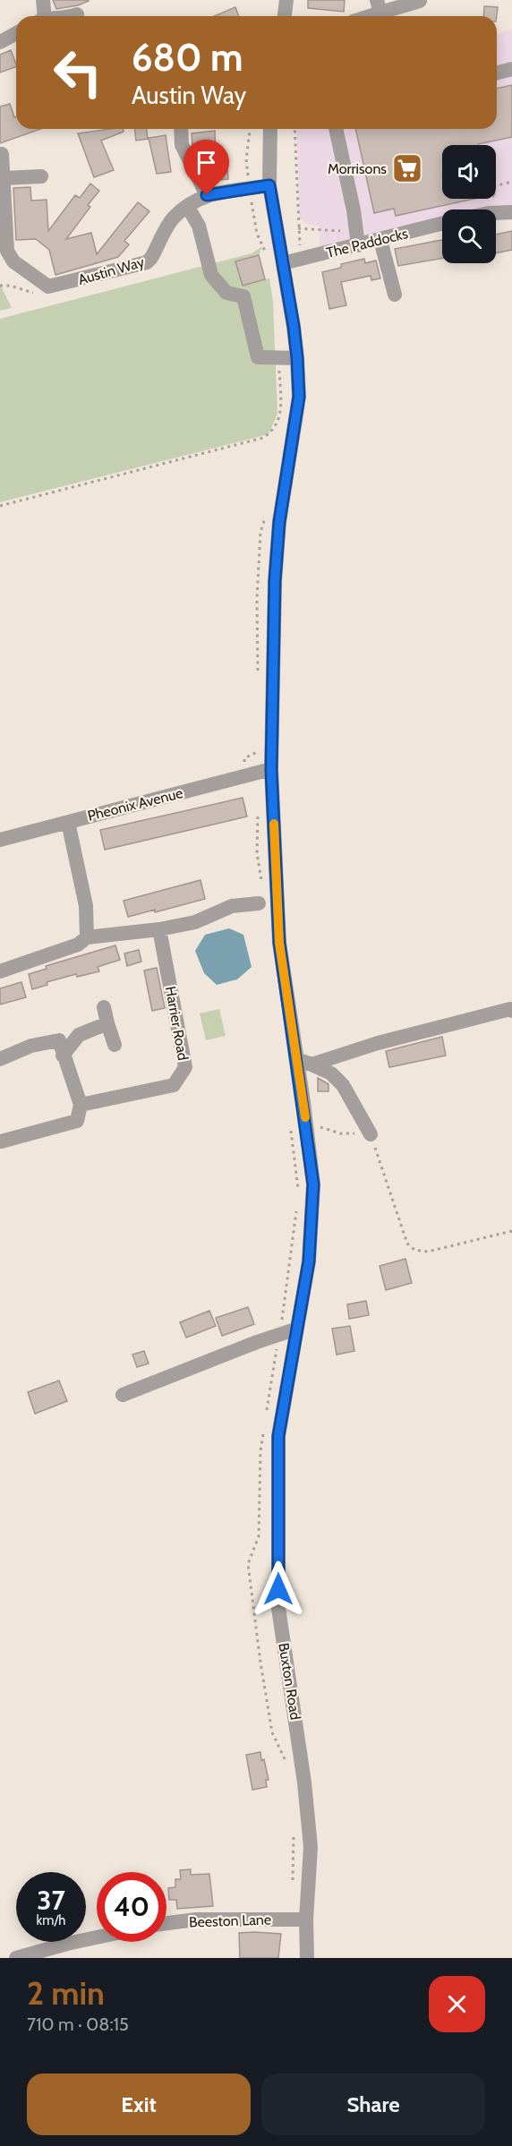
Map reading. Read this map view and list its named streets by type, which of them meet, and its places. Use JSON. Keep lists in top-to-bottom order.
{
  "streets": {
    "street": [
      "The Paddocks",
      "Austin Way",
      "Pheonix Avenue",
      "Harrier Road",
      "Buxton Road",
      "Beeston Lane"
    ]
  },
  "crossings": [
    ["The Paddocks", "Buxton Road"],
    ["Austin Way", "Buxton Road"],
    ["Pheonix Avenue", "Buxton Road"],
    ["Buxton Road", "Beeston Lane"]
  ],
  "places": {
    "supermarket": ["Morrisons"]
  },
  "page": {
    "turn": ["680 m", "Austin Way"],
    "speed": "37 km/h",
    "limit": "40",
    "heading": ["2 min", "710 m · 08:15"],
    "buttons": ["Exit", "Share"]
  }
}
